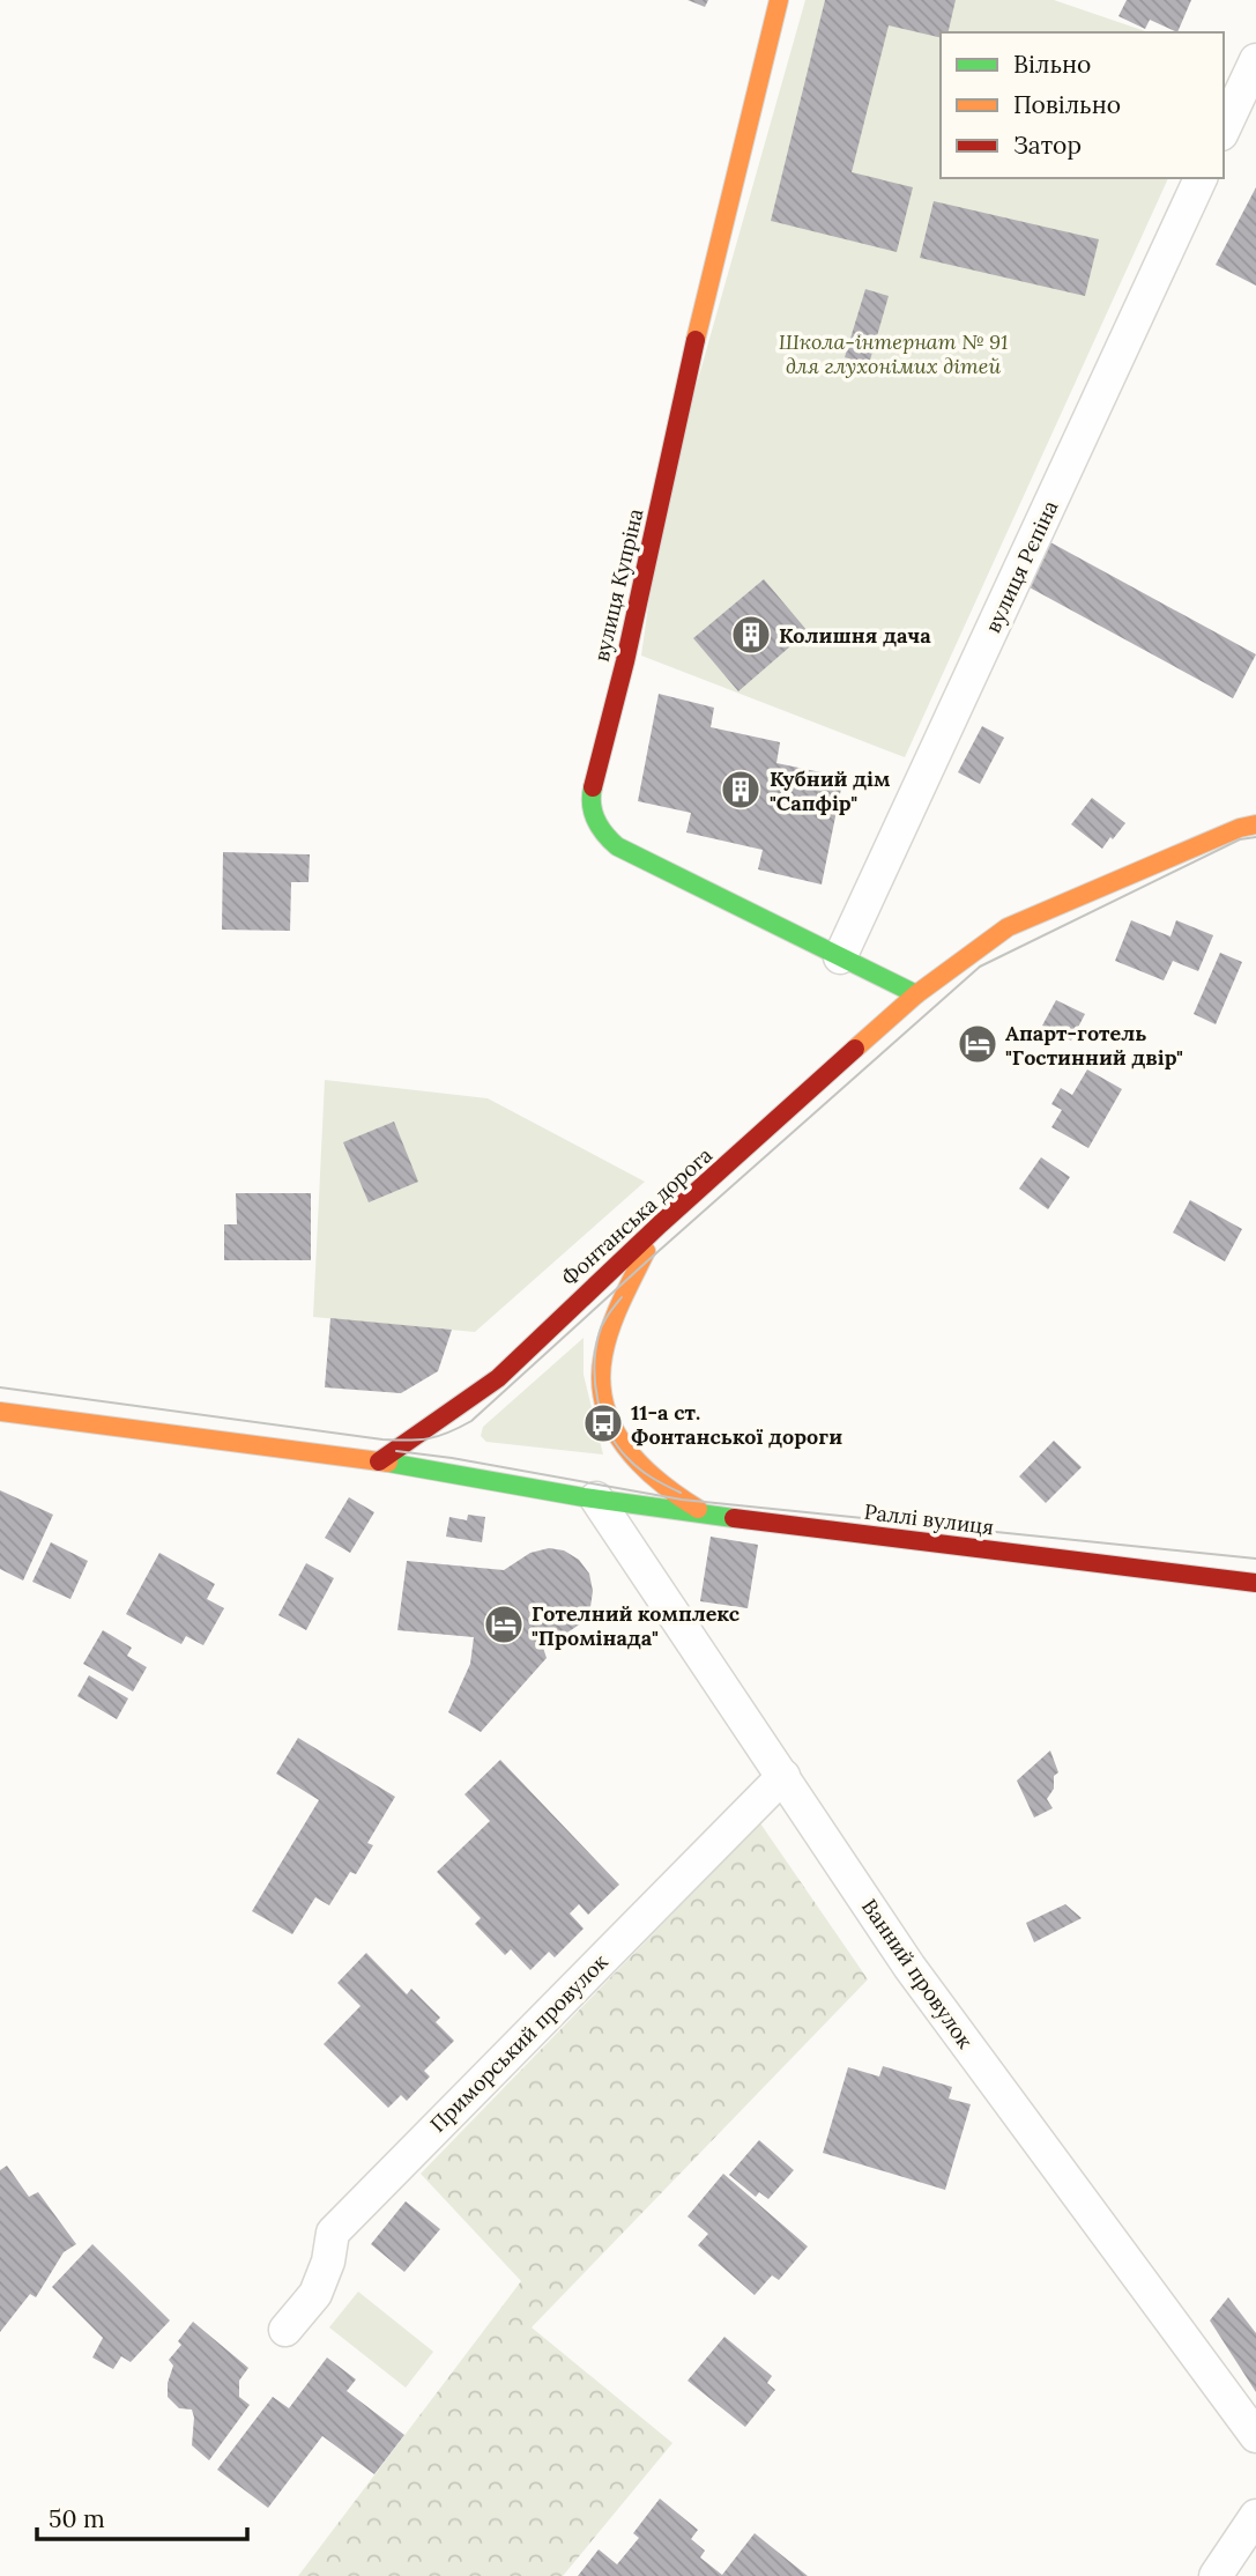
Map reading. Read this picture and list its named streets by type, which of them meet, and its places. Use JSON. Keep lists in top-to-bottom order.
{
  "streets": {
    "main road": ["вулиця Купріна", "Фонтанська дорога", "Раллі вулиця"],
    "street": ["вулиця Рєпіна", "Ванний провулок", "Приморський провулок"]
  },
  "crossings": [
    ["вулиця Рєпіна", "вулиця Купріна"],
    ["вулиця Купріна", "Фонтанська дорога"],
    ["Фонтанська дорога", "Раллі вулиця"],
    ["Раллі вулиця", "Ванний провулок"],
    ["Ванний провулок", "Приморський провулок"]
  ],
  "parks": ["Школа-інтернат № 91 для глухонімих дітей"],
  "places": {
    "building": ["Колишня дача", "Кубний дім \"Сапфір\""],
    "hotel": ["Апарт-готель \"Гостинний двір\"", "Готелний комплекс \"Промінада\""],
    "bus stop": ["11-а ст. Фонтанської дороги"]
  },
  "legend": ["Вільно", "Повільно", "Затор"],
  "scale_bar": "50 m"
}
